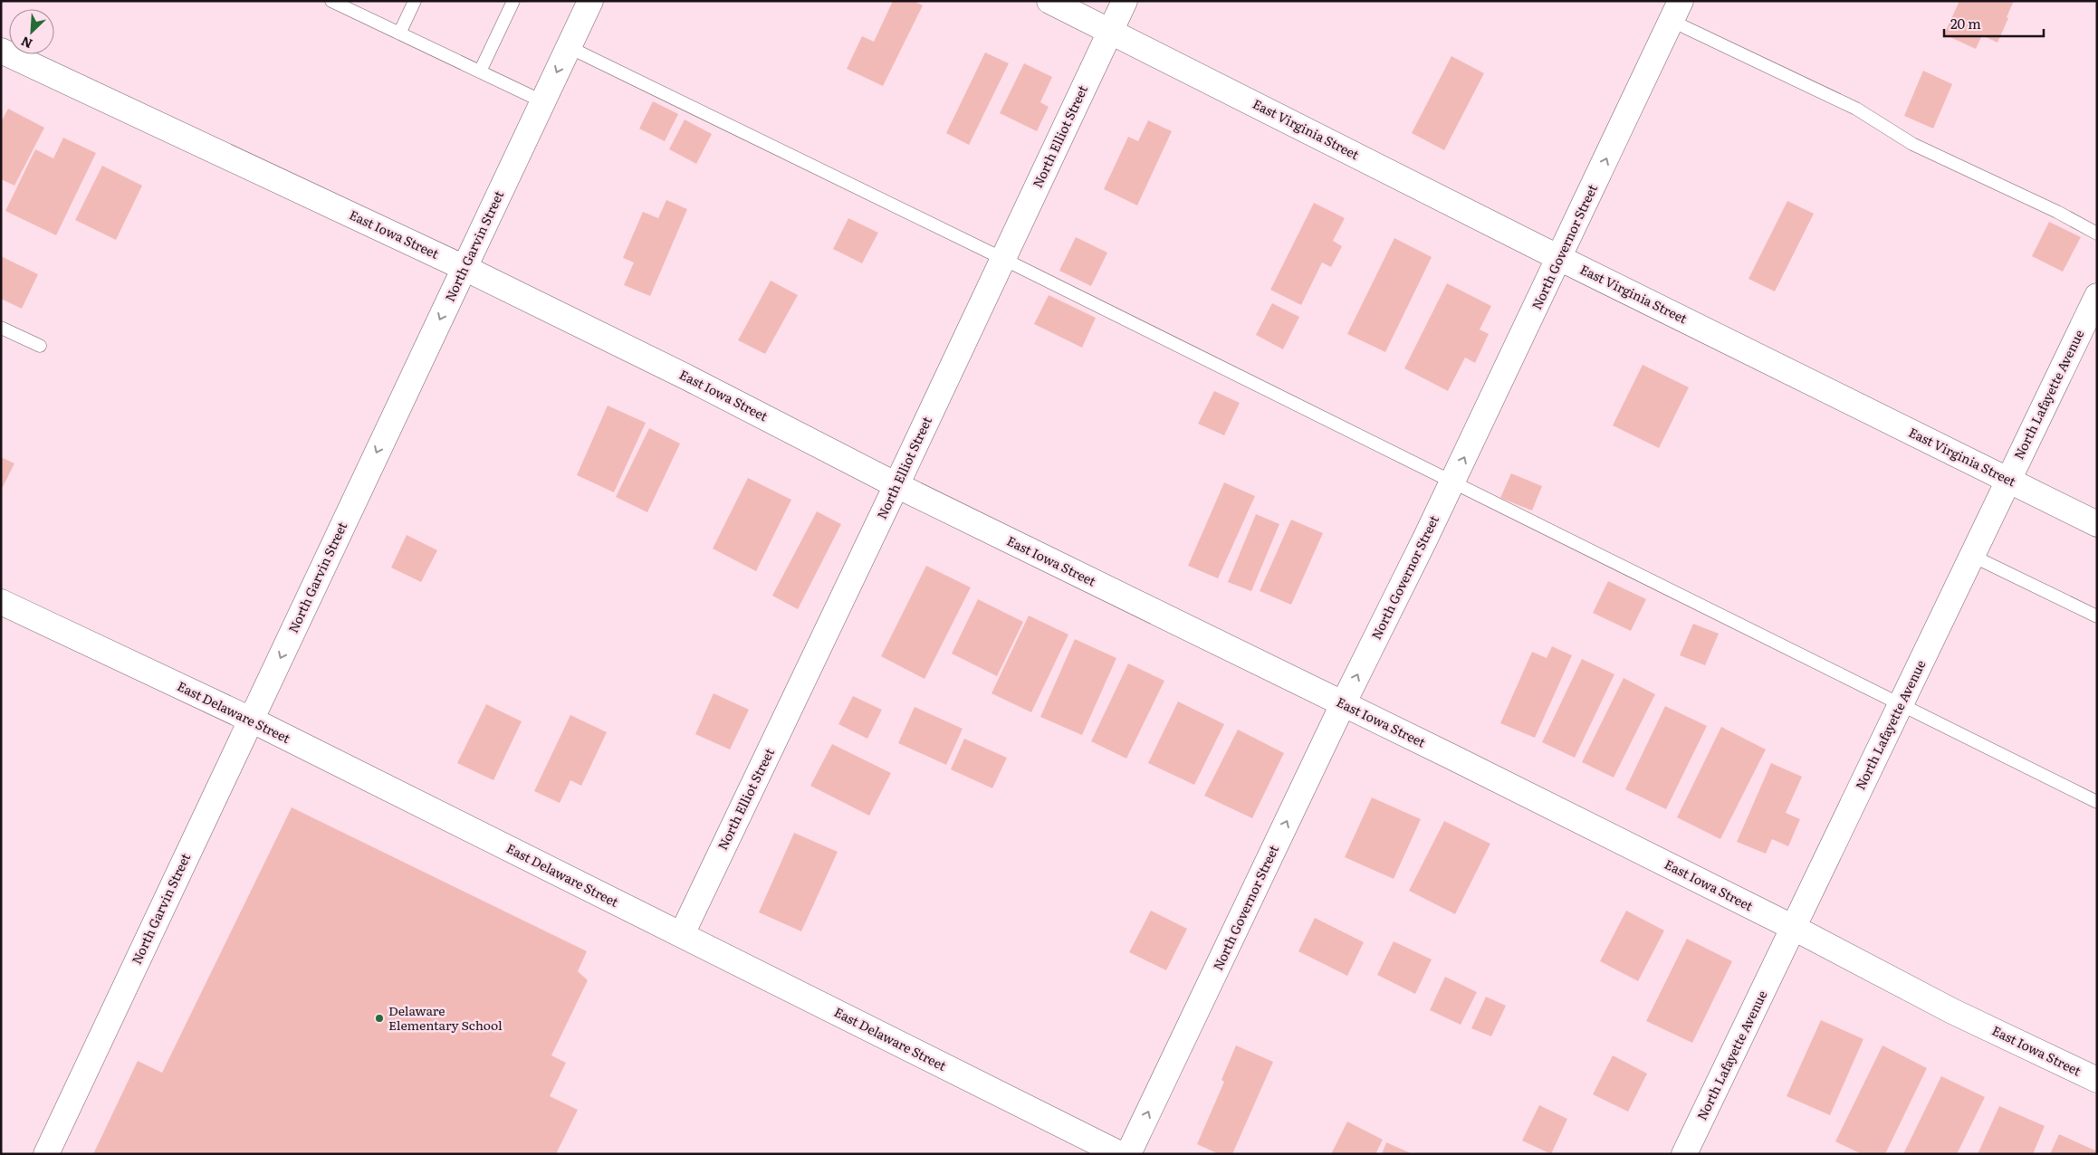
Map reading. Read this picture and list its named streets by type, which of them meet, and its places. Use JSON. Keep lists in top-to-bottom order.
{
  "streets": {
    "street": [
      "East Virginia Street",
      "North Elliot Street",
      "East Iowa Street",
      "North Garvin Street",
      "North Governor Street",
      "North Lafayette Avenue",
      "East Delaware Street"
    ]
  },
  "crossings": [
    ["East Virginia Street", "North Elliot Street"],
    ["East Virginia Street", "North Governor Street"],
    ["East Virginia Street", "North Lafayette Avenue"],
    ["North Elliot Street", "East Iowa Street"],
    ["North Elliot Street", "East Delaware Street"],
    ["East Iowa Street", "North Garvin Street"],
    ["East Iowa Street", "North Governor Street"],
    ["East Iowa Street", "North Lafayette Avenue"],
    ["North Garvin Street", "East Delaware Street"]
  ],
  "one_way": ["North Garvin Street", "North Governor Street"],
  "places": ["Delaware Elementary School"],
  "scale_bar": "20 m",
  "north": "bottom left"
}
